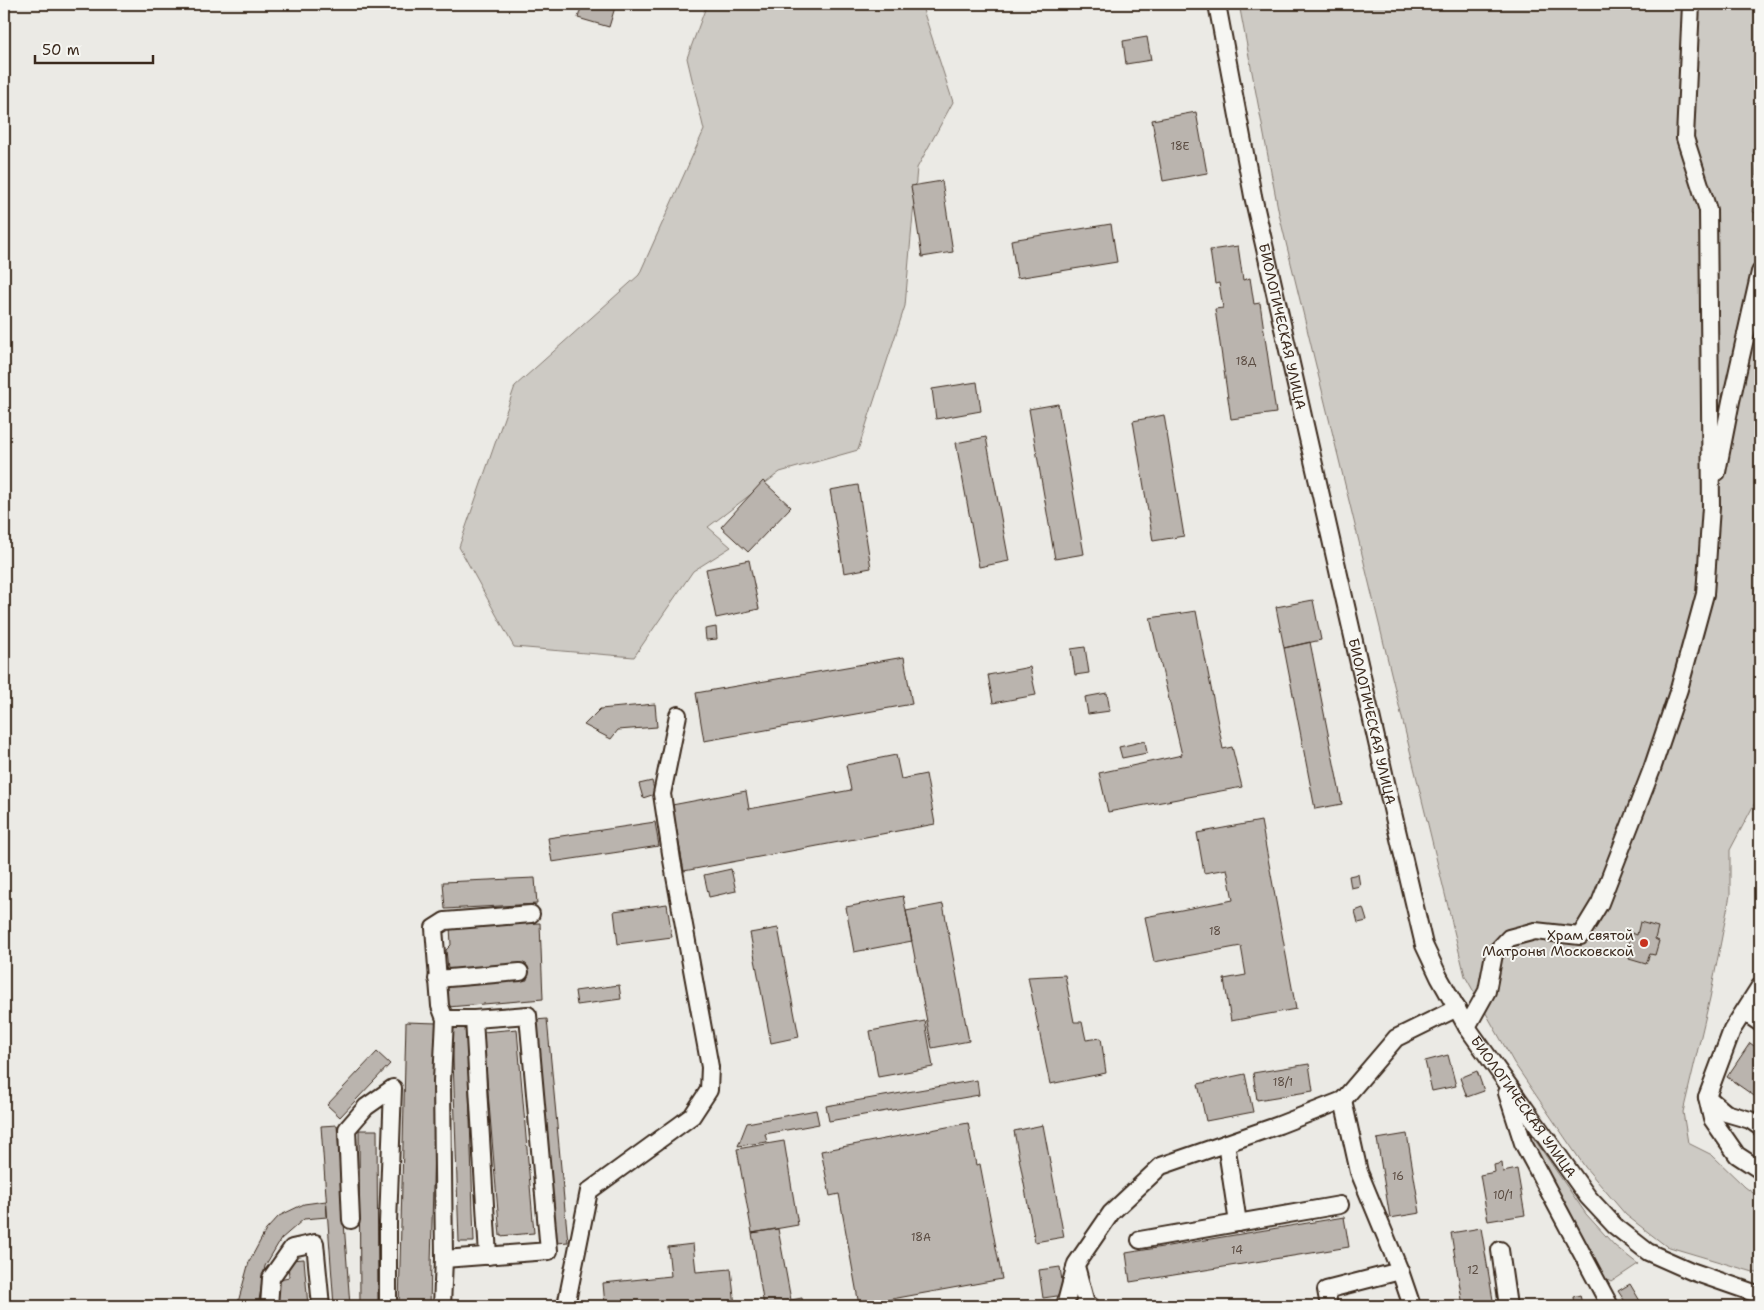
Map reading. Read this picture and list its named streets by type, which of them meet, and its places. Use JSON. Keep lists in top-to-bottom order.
{
  "streets": {
    "street": ["БИОЛОГИЧЕСКАЯ УЛИЦА"]
  },
  "places": ["Храм святой Матроны Московской"],
  "house_numbers": [
    "18Е",
    "18Д",
    "18",
    "18/1",
    "16",
    "10/1",
    "18А",
    "14",
    "12"
  ],
  "scale_bar": "50 m"
}
